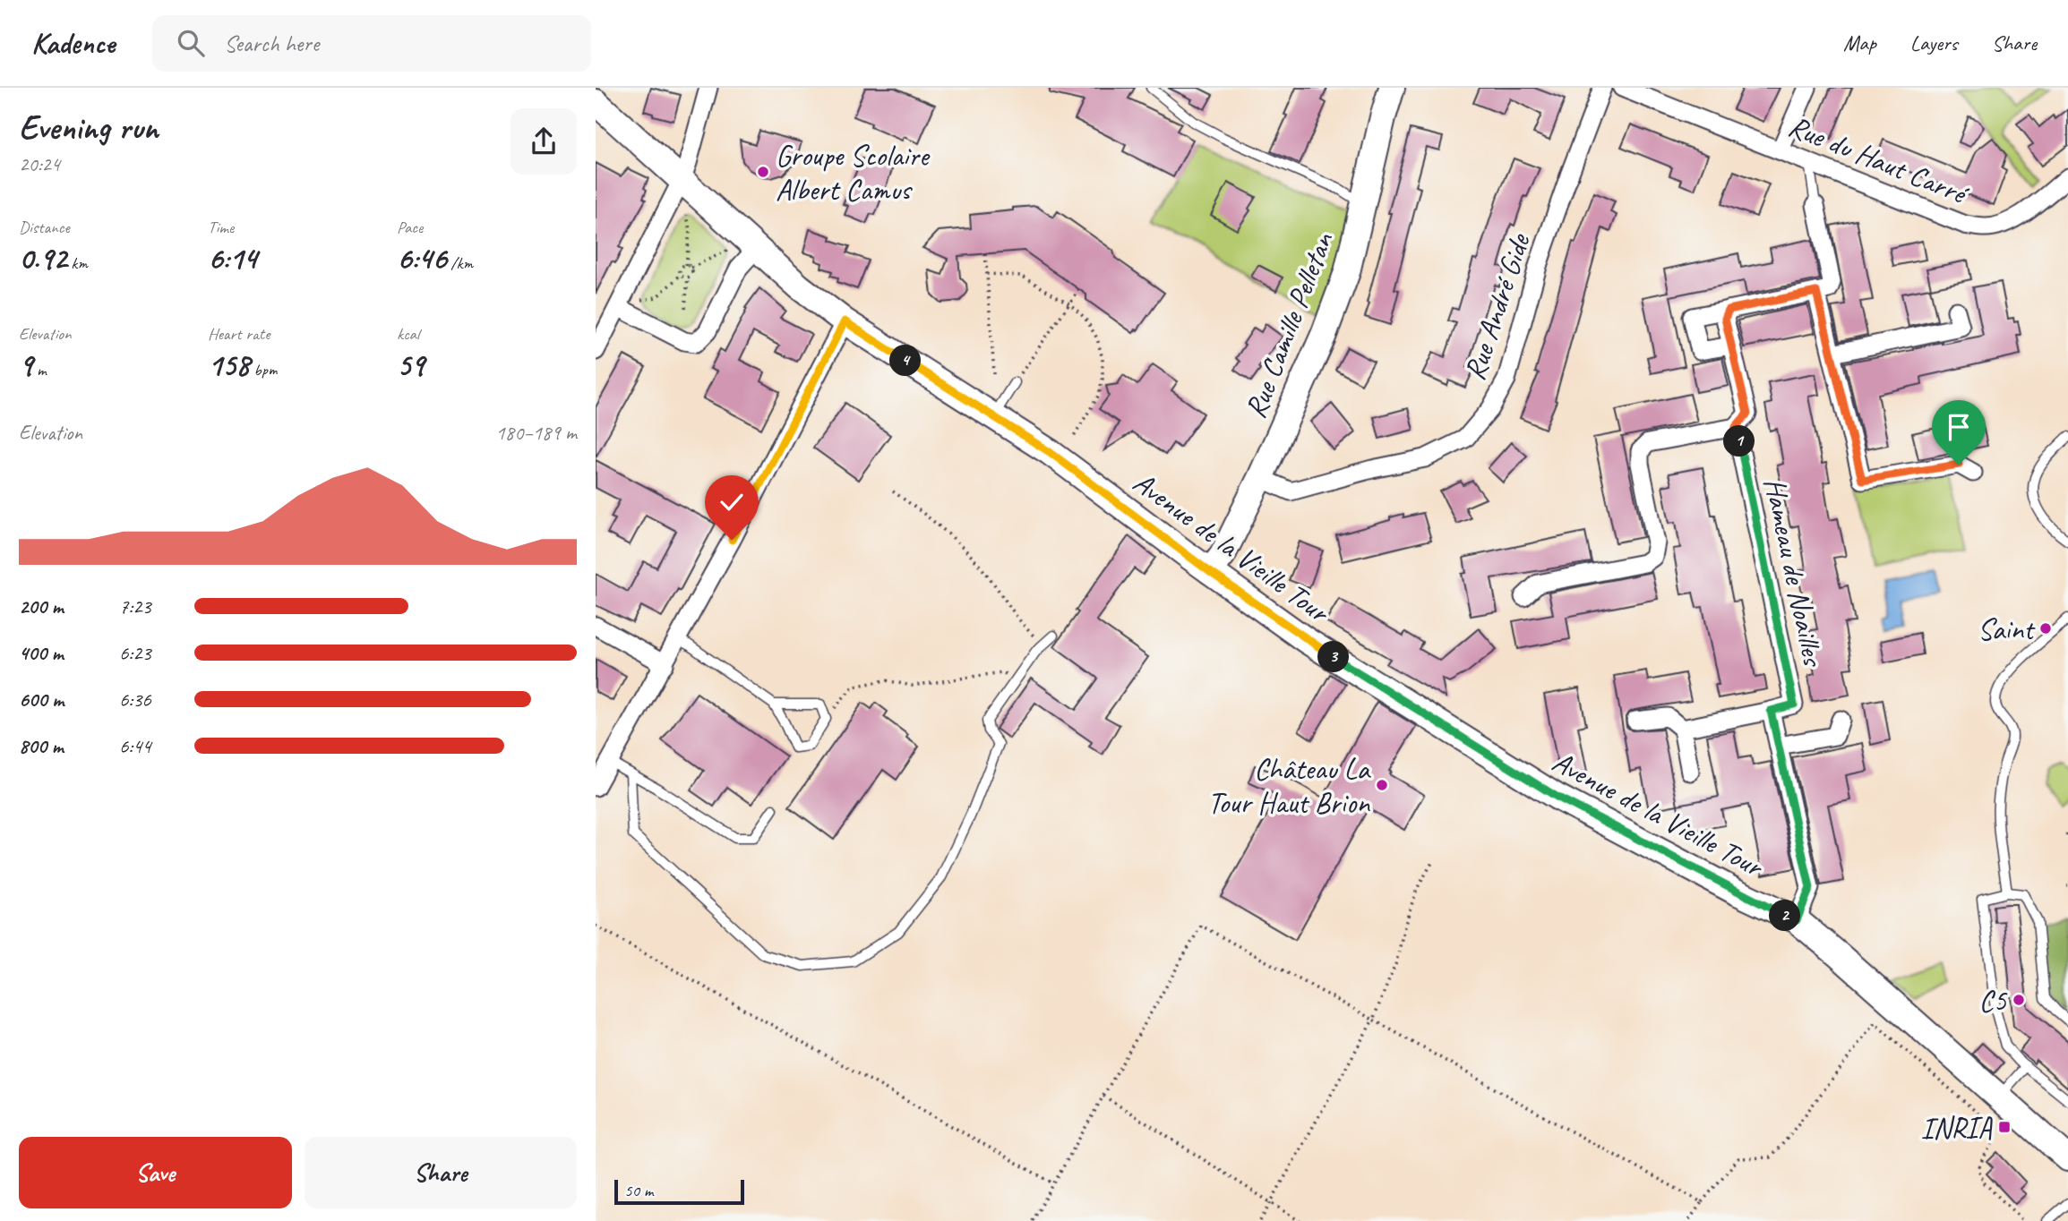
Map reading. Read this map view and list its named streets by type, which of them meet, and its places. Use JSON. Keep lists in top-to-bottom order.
{
  "streets": {
    "street": [
      "Rue du Haut Carré",
      "Rue André Gide",
      "Rue Camille Pelletan",
      "Avenue de la Vieille Tour",
      "Hameau de Noailles"
    ]
  },
  "crossings": [
    ["Rue André Gide", "Rue Camille Pelletan"],
    ["Rue Camille Pelletan", "Avenue de la Vieille Tour"]
  ],
  "places": {
    "other": [
      "Groupe Scolaire Albert Camus",
      "Saint",
      "Château La Tour Haut Brion",
      "C5"
    ],
    "transit": ["INRIA"]
  },
  "scale_bar": "50 m",
  "page": {
    "header": "Kadence",
    "search": "Search here",
    "nav": ["Map", "Layers", "Share"],
    "heading": ["Evening run", "20:24"],
    "stats": [
      ["Distance", "0.92 km"],
      ["Time", "6:14"],
      ["Pace", "6:46 /km"],
      ["Elevation", "9 m"],
      ["Heart rate", "158 bpm"],
      ["kcal", "59"]
    ],
    "pins": [
      "4",
      "1",
      "3",
      "2"
    ],
    "chart": ["Elevation", "180–189 m"],
    "list": [
      {
        "name": "200 m",
        "note": "7:23"
      },
      {
        "name": "400 m",
        "note": "6:23"
      },
      {
        "name": "600 m",
        "note": "6:36"
      },
      {
        "name": "800 m",
        "note": "6:44"
      }
    ],
    "buttons": ["Save", "Share"],
    "scale": "50 m"
  }
}
